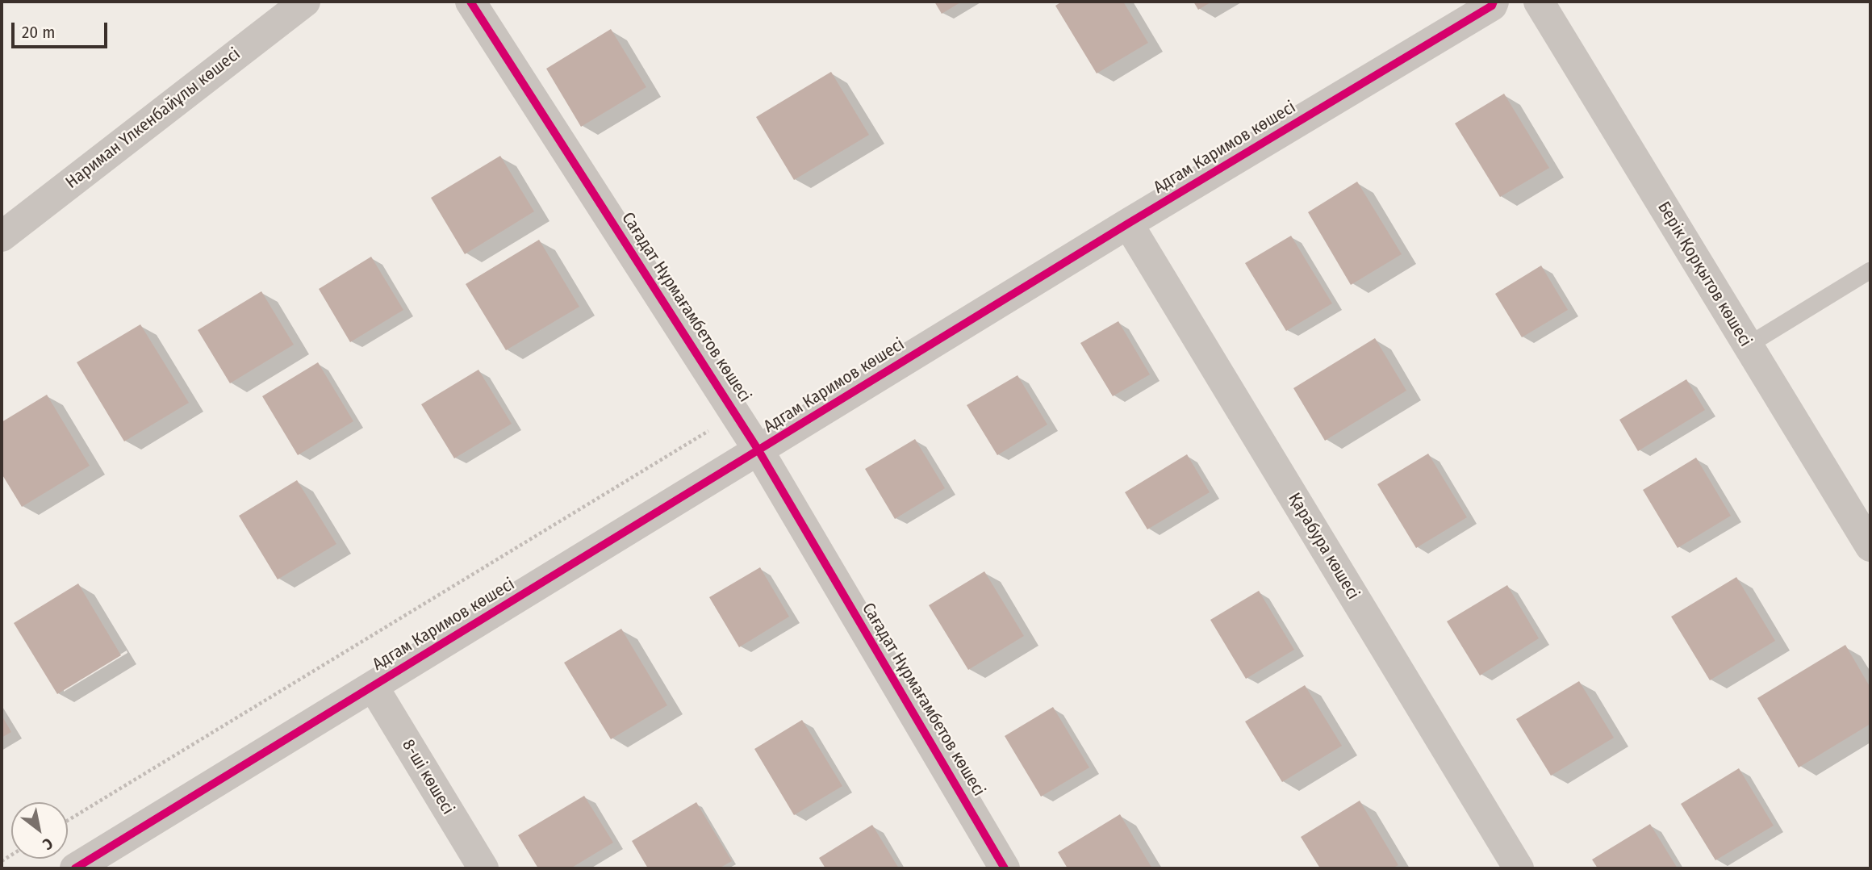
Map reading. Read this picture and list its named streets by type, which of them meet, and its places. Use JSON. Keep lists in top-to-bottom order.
{
  "streets": {
    "street": [
      "Нариман Үлкенбайұлы көшесі",
      "Адгам Каримов көшесі",
      "Берік Қорқытов көшесі",
      "Сағадат Нұрмағамбетов көшесі",
      "Қарабура көшесі",
      "8-шi көшесi"
    ]
  },
  "crossings": [
    ["Адгам Каримов көшесі", "Сағадат Нұрмағамбетов көшесі"],
    ["Адгам Каримов көшесі", "Қарабура көшесі"],
    ["Адгам Каримов көшесі", "8-шi көшесi"]
  ],
  "scale_bar": "20 m",
  "north": "bottom right"
}
